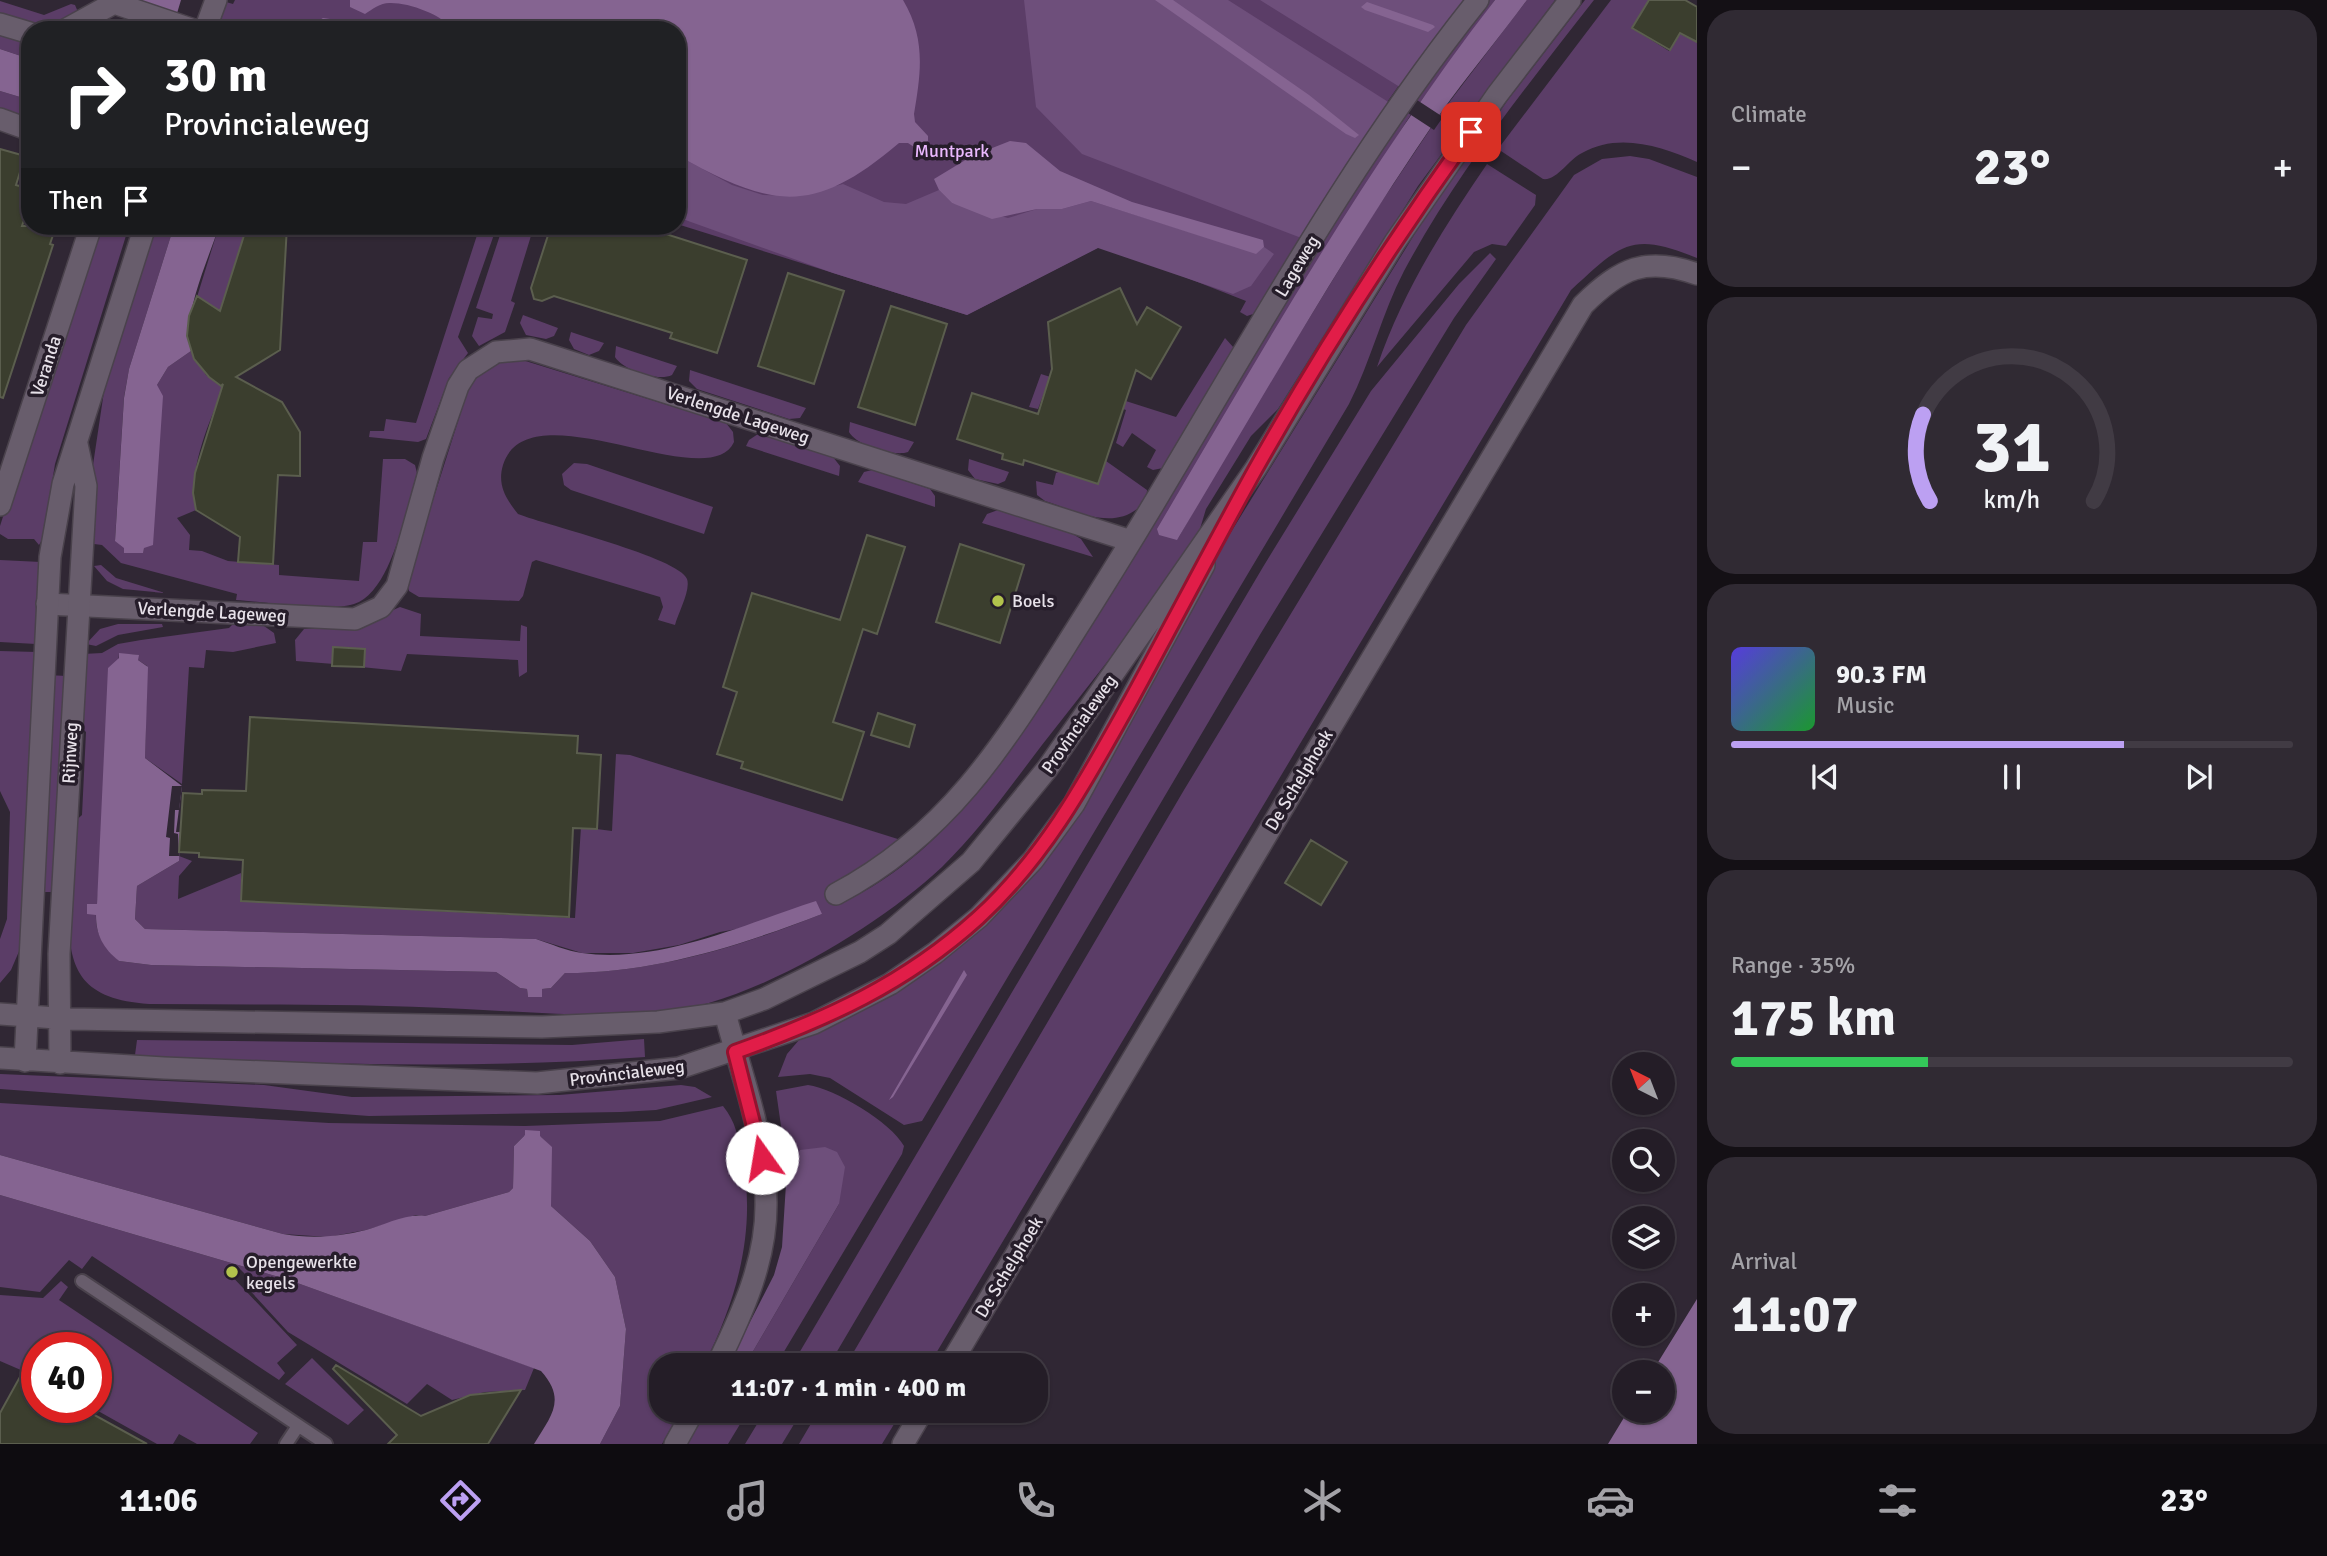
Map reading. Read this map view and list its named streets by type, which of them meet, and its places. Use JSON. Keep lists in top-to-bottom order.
{
  "streets": {
    "street": [
      "Lageweg",
      "Veranda",
      "Verlengde Lageweg",
      "Provincialeweg",
      "Rijnweg",
      "De Schelphoek"
    ]
  },
  "crossings": [
    ["Lageweg", "Verlengde Lageweg"],
    ["Verlengde Lageweg", "Rijnweg"],
    ["Provincialeweg", "Rijnweg"]
  ],
  "parks": ["Muntpark"],
  "places": ["Boels", "Opengewerkte kegels"],
  "north": "top left",
  "page": {
    "tile": [
      "Climate",
      ["Range · 35%", "175 km"],
      ["Arrival", "11:07"]
    ],
    "turn": ["30 m", "Provincialeweg"],
    "heat": ["−", "23°", "+"],
    "then": "Then",
    "song": ["90.3 FM", "Music"],
    "map_buttons": ["+", "−"],
    "limit": "40",
    "trip": "11:07 · 1 min · 400 m",
    "tabs": ["11:06", "23°"],
    "gauge": ["31", "km/h"]
  }
}
